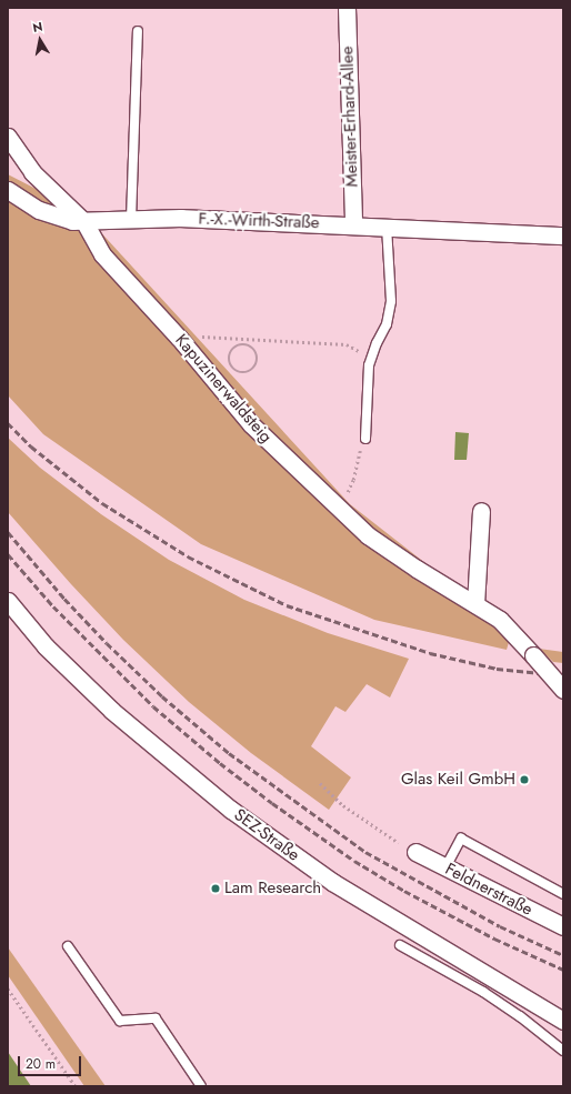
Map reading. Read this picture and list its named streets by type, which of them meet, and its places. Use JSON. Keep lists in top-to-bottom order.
{
  "streets": {
    "street": [
      "Meister-Erhard-Allee",
      "F.-X.-Wirth-Straße",
      "Kapuzinerwaldsteig",
      "SEZ-Straße",
      "Feldnerstraße"
    ]
  },
  "crossings": [
    ["Meister-Erhard-Allee", "F.-X.-Wirth-Straße"],
    ["F.-X.-Wirth-Straße", "Kapuzinerwaldsteig"]
  ],
  "places": ["Glas Keil GmbH", "Lam Research"],
  "scale_bar": "20 m",
  "north": "top"
}
